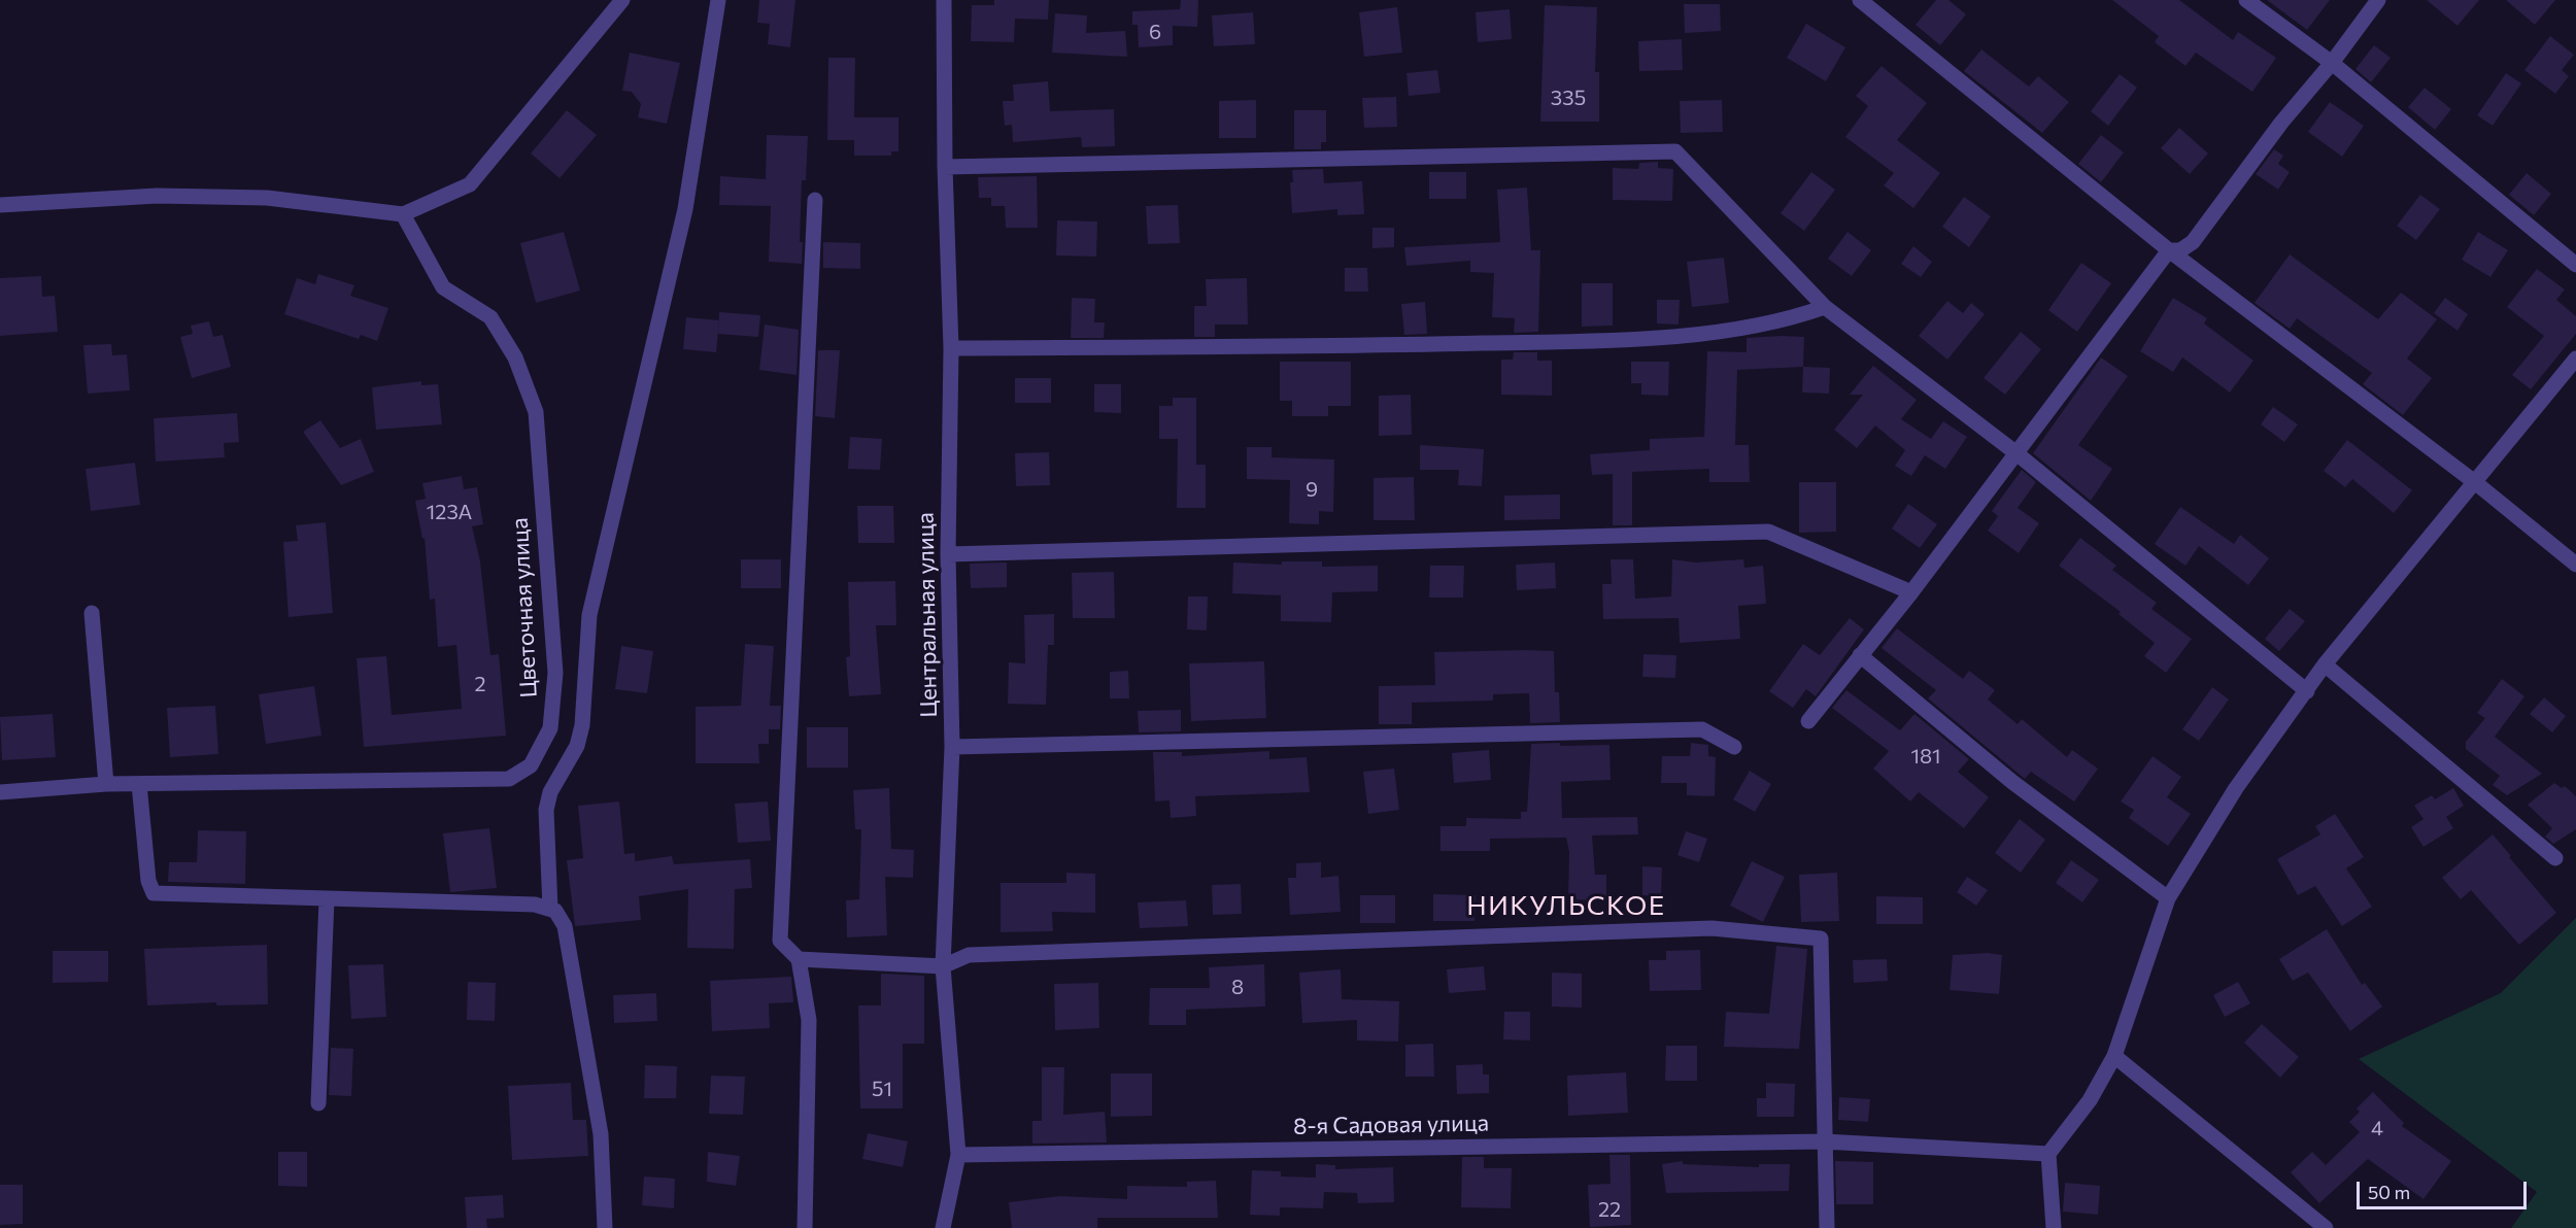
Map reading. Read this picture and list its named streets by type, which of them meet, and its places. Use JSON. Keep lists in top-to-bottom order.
{
  "streets": {
    "street": ["Цветочная улица", "Центральная улица", "8-я Садовая улица"]
  },
  "crossings": [
    ["Центральная улица", "8-я Садовая улица"]
  ],
  "districts": ["НИКУЛЬСКОЕ"],
  "house_numbers": [
    "6",
    "335",
    "9",
    "123А",
    "2",
    "181",
    "8",
    "51",
    "4",
    "22"
  ],
  "scale_bar": "50 m"
}
